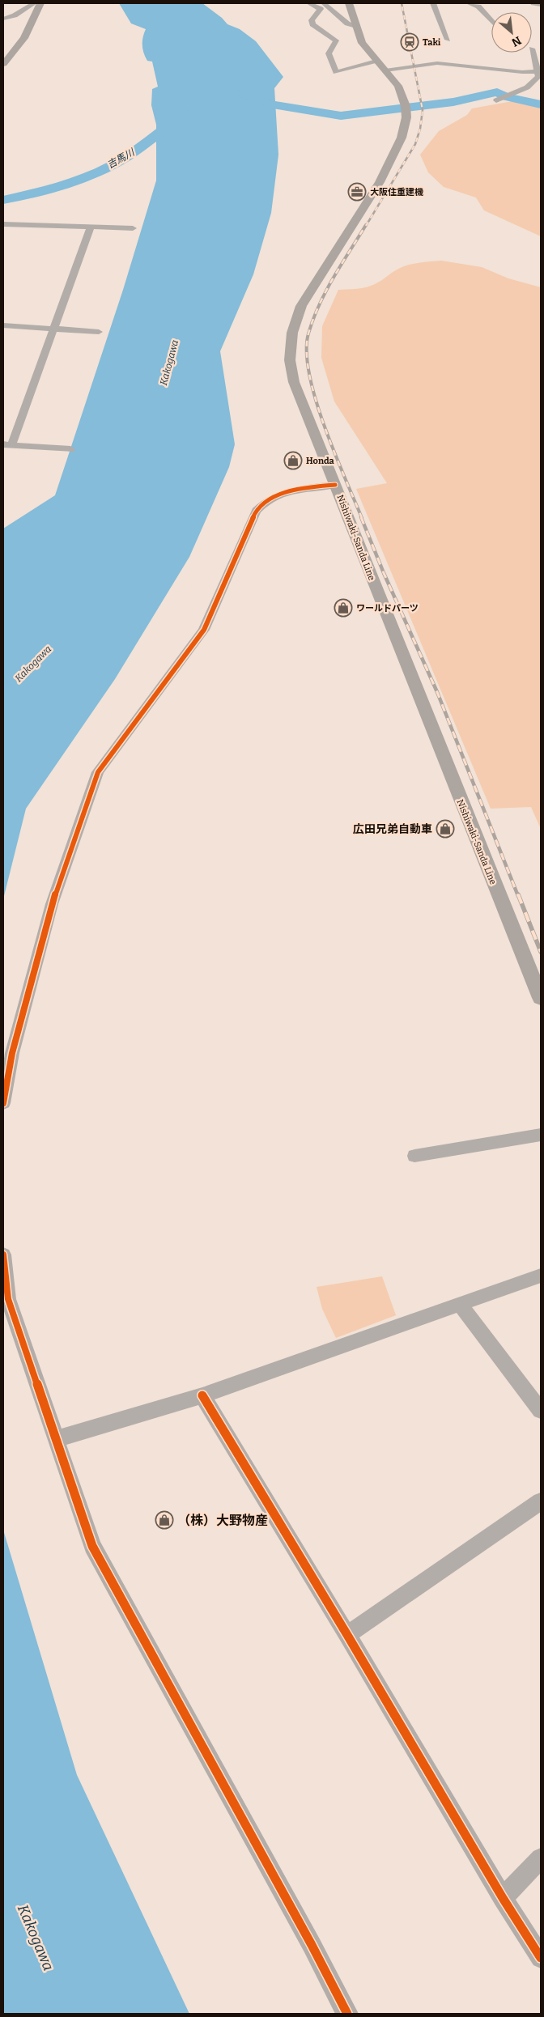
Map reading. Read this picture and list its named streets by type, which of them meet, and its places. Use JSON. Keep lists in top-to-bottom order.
{
  "streets": {
    "main road": ["Nishiwaki-Sanda Line"]
  },
  "water": ["吉馬川", "Kakogawa"],
  "places": {
    "station": ["Taki"],
    "office": ["大阪住重建機"],
    "shop": [
      "Honda",
      "ワールドパーツ",
      "広田兄弟自動車",
      "（株）大野物産"
    ]
  },
  "north": "bottom right"
}
